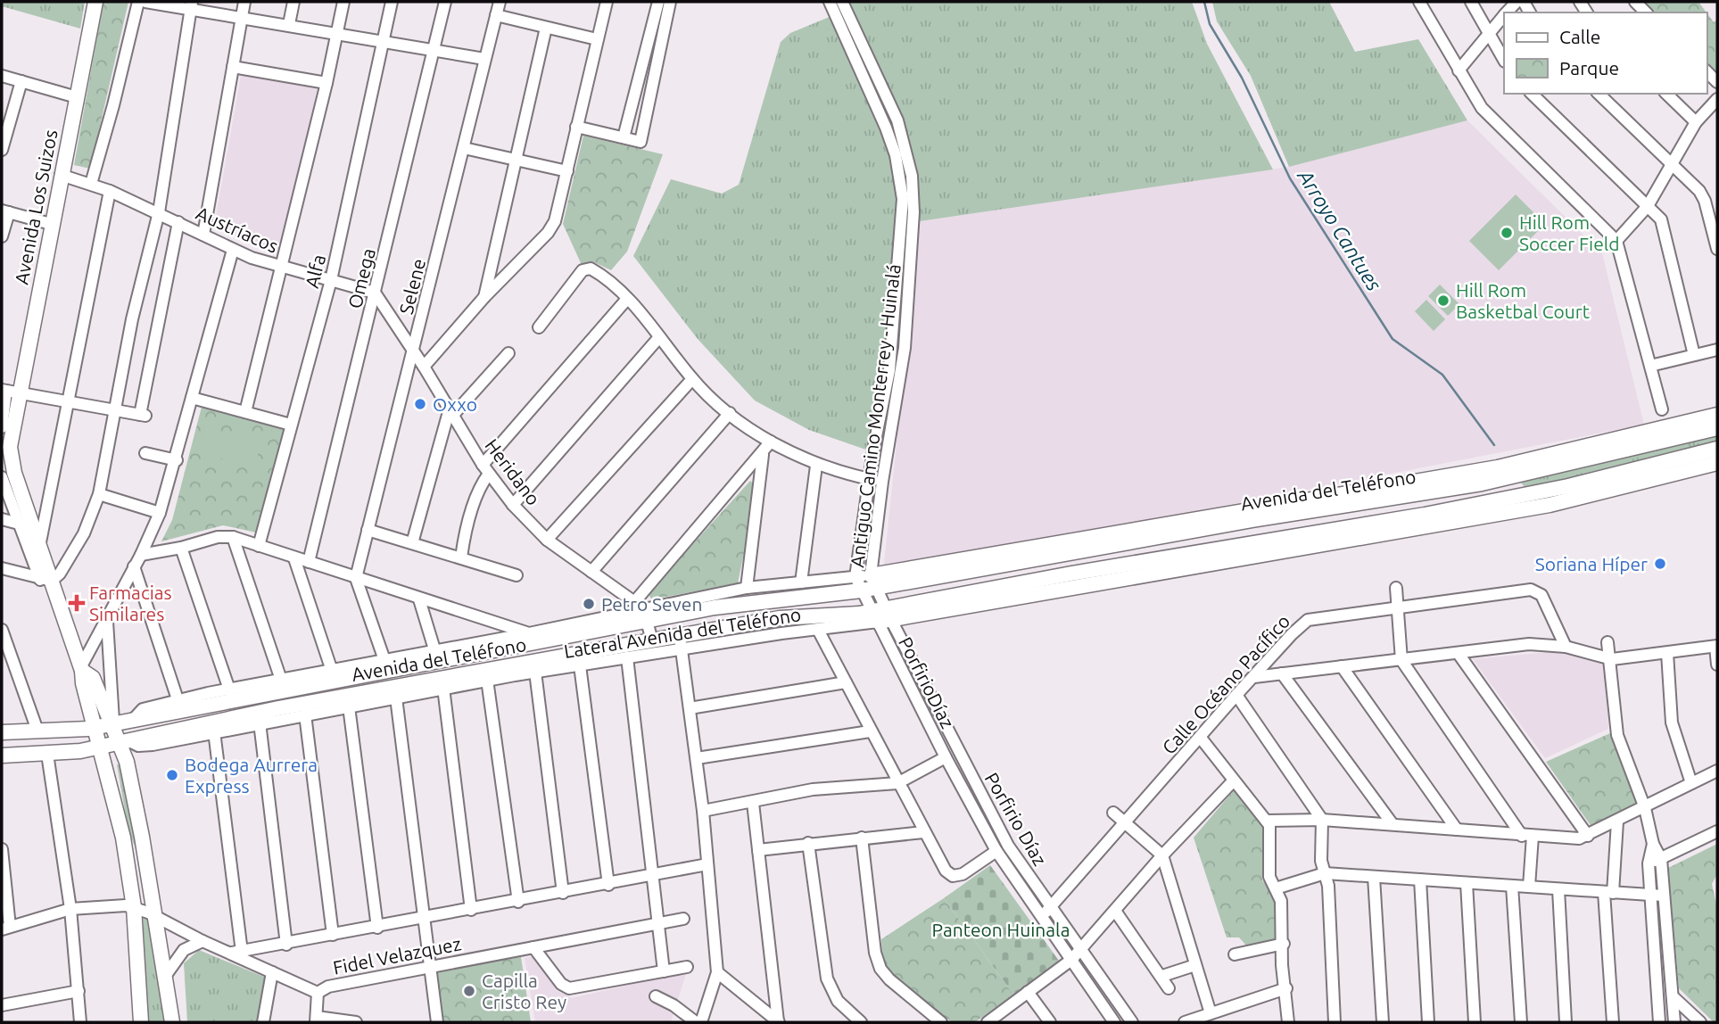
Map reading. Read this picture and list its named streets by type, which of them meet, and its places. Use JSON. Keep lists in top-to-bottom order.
{
  "streets": {
    "main road": ["Avenida Los Suizos", "Avenida del Teléfono"],
    "street": [
      "Austríacos",
      "Alfa",
      "Omega",
      "Selene",
      "Antiguo Camino Monterrey - Huinalá",
      "Heridano",
      "Lateral Avenida del Teléfono",
      "PorfirioDíaz",
      "Calle Océano Pacífico",
      "Porfirio Díaz",
      "Fidel Velazquez"
    ]
  },
  "crossings": [
    ["Avenida Los Suizos", "Austríacos"],
    ["Avenida Los Suizos", "Avenida del Teléfono"],
    ["Avenida Los Suizos", "Lateral Avenida del Teléfono"],
    ["Avenida Los Suizos", "Fidel Velazquez"],
    ["Austríacos", "Alfa"],
    ["Austríacos", "Omega"],
    ["Austríacos", "Heridano"],
    ["Omega", "Heridano"],
    ["Selene", "Heridano"],
    ["Antiguo Camino Monterrey - Huinalá", "Avenida del Teléfono"],
    ["Antiguo Camino Monterrey - Huinalá", "Lateral Avenida del Teléfono"],
    ["Antiguo Camino Monterrey - Huinalá", "PorfirioDíaz"],
    ["Antiguo Camino Monterrey - Huinalá", "Porfirio Díaz"],
    ["Heridano", "Avenida del Teléfono"],
    ["Heridano", "Lateral Avenida del Teléfono"],
    ["Avenida del Teléfono", "Lateral Avenida del Teléfono"],
    ["Avenida del Teléfono", "PorfirioDíaz"],
    ["Avenida del Teléfono", "Porfirio Díaz"],
    ["Lateral Avenida del Teléfono", "PorfirioDíaz"],
    ["Lateral Avenida del Teléfono", "Porfirio Díaz"],
    ["PorfirioDíaz", "Calle Océano Pacífico"],
    ["PorfirioDíaz", "Porfirio Díaz"],
    ["Calle Océano Pacífico", "Porfirio Díaz"]
  ],
  "water": ["Arroyo Cantues"],
  "parks": ["Panteon Huinala"],
  "places": {
    "other": [
      "Hill Rom Soccer Field",
      "Hill Rom Basketbal Court",
      "Oxxo",
      "Soriana Híper",
      "Petro Seven",
      "Bodega Aurrera Express",
      "Capilla Cristo Rey"
    ],
    "health": ["Farmacias Similares"]
  },
  "legend": ["Calle", "Parque"]
}
